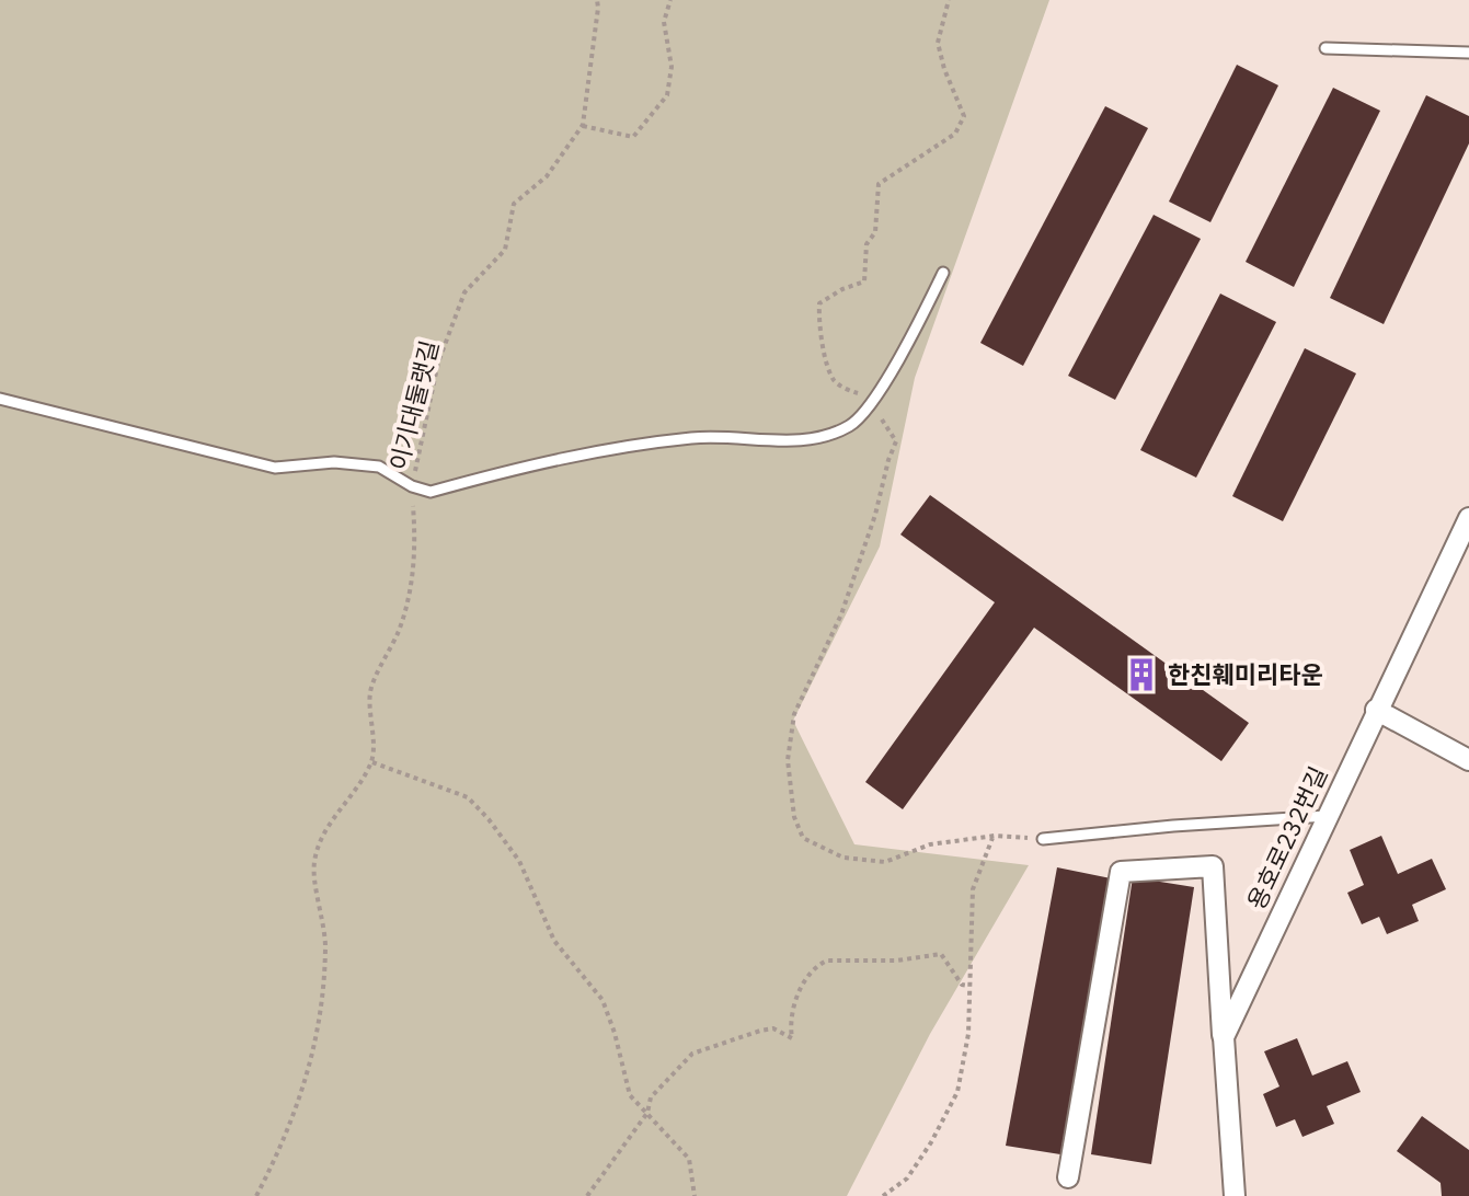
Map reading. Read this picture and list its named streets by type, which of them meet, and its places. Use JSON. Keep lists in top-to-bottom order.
{
  "streets": {
    "street": ["용호로232번길"],
    "path": ["이기대둘랫길"]
  },
  "places": {
    "building": ["한친훼미리타운"]
  }
}
